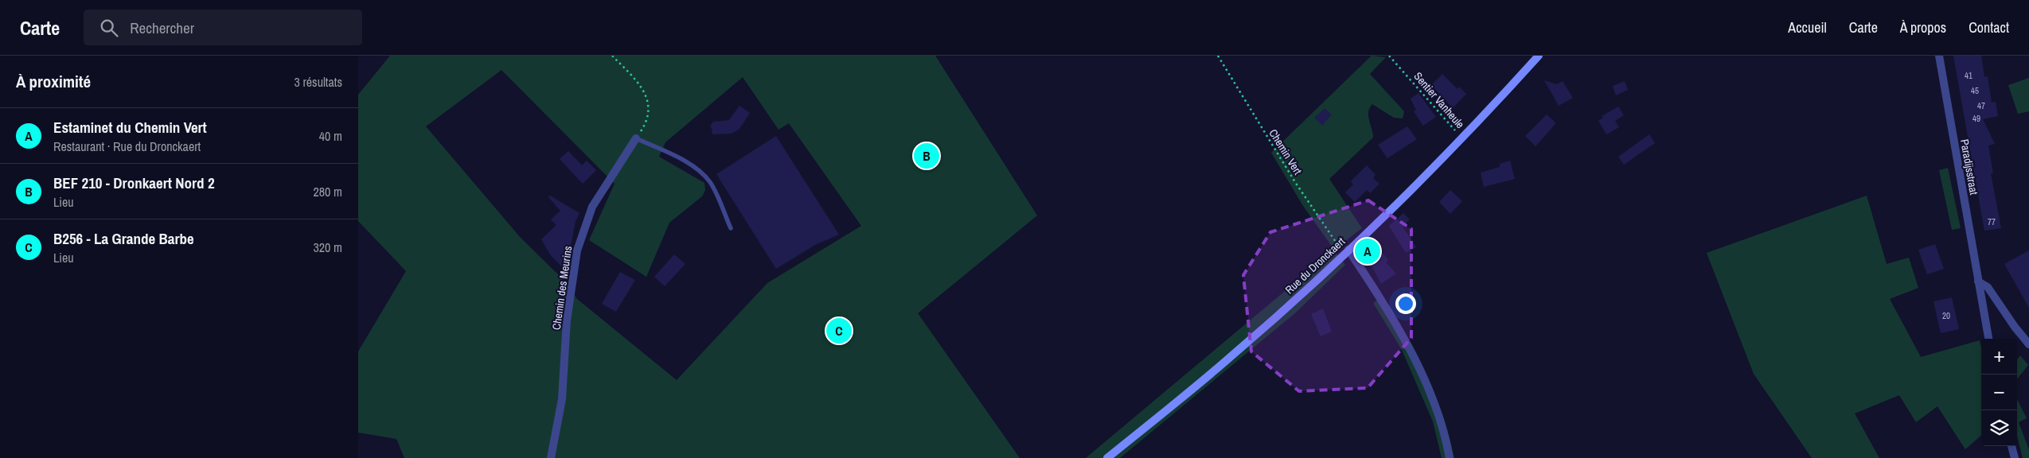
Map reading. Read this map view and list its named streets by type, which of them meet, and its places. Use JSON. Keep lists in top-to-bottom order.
{
  "streets": {
    "main road": ["Rue du Dronckaert"],
    "street": ["Paradijsstraat", "Chemin des Meurins"],
    "path": ["Sentier Vanheule", "Chemin Vert"]
  },
  "crossings": [
    ["Sentier Vanheule", "Rue du Dronckaert"],
    ["Chemin Vert", "Rue du Dronckaert"]
  ],
  "house_numbers": [
    "41",
    "45",
    "47",
    "49",
    "77",
    "20"
  ],
  "page": {
    "header": "Carte",
    "search": "Rechercher",
    "nav": [
      "Accueil",
      "Carte",
      "À propos",
      "Contact"
    ],
    "heading": ["À proximité", "3 résultats"],
    "list": [
      {
        "mark": "A",
        "name": "Estaminet du Chemin Vert",
        "note": "Restaurant · Rue du Dronckaert",
        "value": "40 m"
      },
      {
        "mark": "B",
        "name": "BEF 210 - Dronkaert Nord 2",
        "note": "Lieu",
        "value": "280 m"
      },
      {
        "mark": "C",
        "name": "B256 - La Grande Barbe",
        "note": "Lieu",
        "value": "320 m"
      }
    ],
    "pins": ["B", "A", "C"],
    "map_buttons": ["+", "−"]
  }
}
